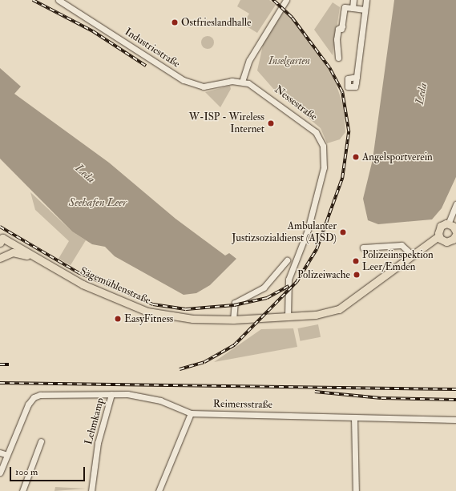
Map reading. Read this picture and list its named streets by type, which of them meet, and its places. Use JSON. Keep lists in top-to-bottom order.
{
  "streets": {
    "main road": ["Sägemühlenstraße"],
    "street": [
      "Industriestraße",
      "Nessestraße",
      "Reimersstraße",
      "Lehmkamp"
    ]
  },
  "crossings": [
    ["Industriestraße", "Nessestraße"],
    ["Nessestraße", "Sägemühlenstraße"],
    ["Reimersstraße", "Lehmkamp"]
  ],
  "water": ["Leda", "Seehafen Leer"],
  "parks": ["Inselgarten"],
  "places": [
    "Ostfrieslandhalle",
    "W-ISP - Wireless Internet",
    "Angelsportverein",
    "Ambulanter Justizsozialdienst (AJSD)",
    "Polizeiinspektion Leer/Emden",
    "Polizeiwache",
    "EasyFitness"
  ],
  "scale_bar": "100 m"
}
